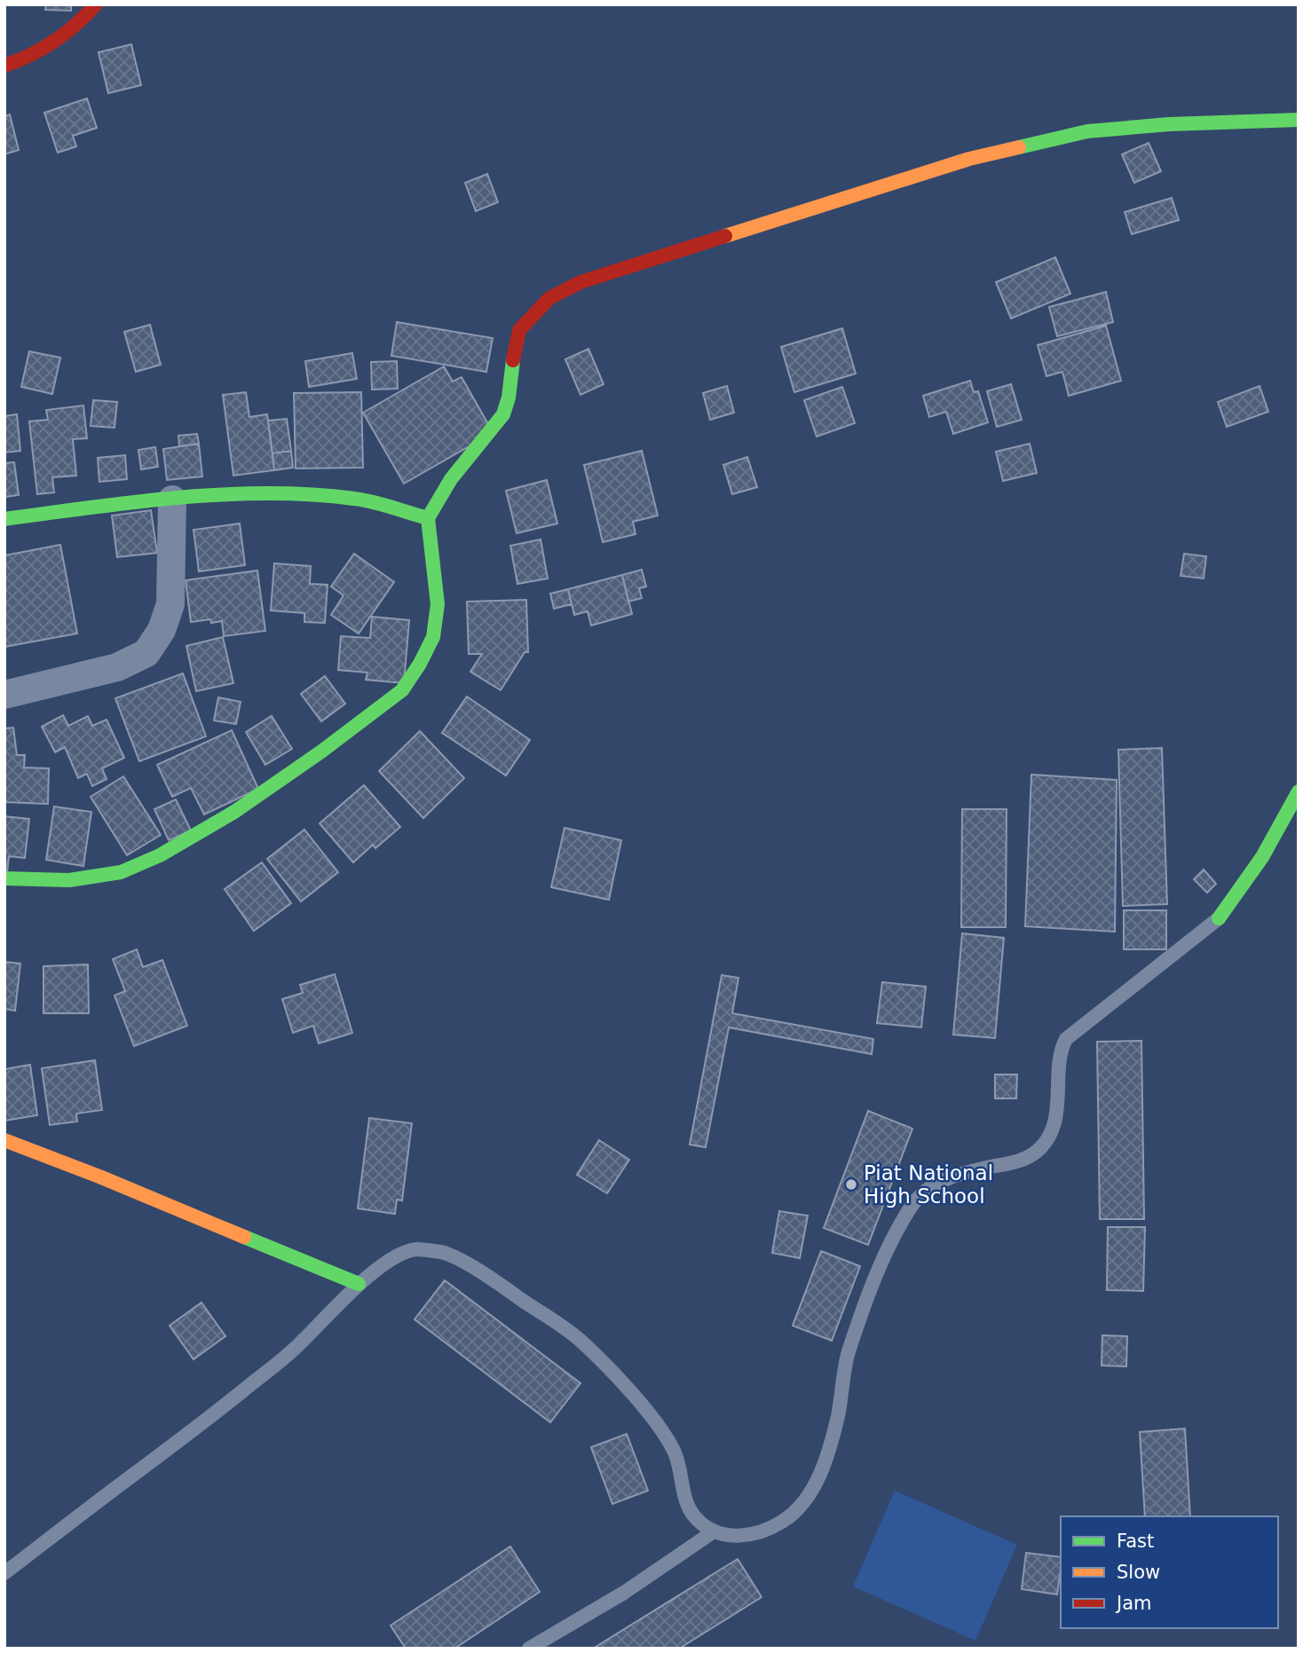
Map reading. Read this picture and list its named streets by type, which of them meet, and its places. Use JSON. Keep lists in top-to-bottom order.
{
  "places": ["Piat National High School"],
  "legend": ["Fast", "Slow", "Jam"]
}
